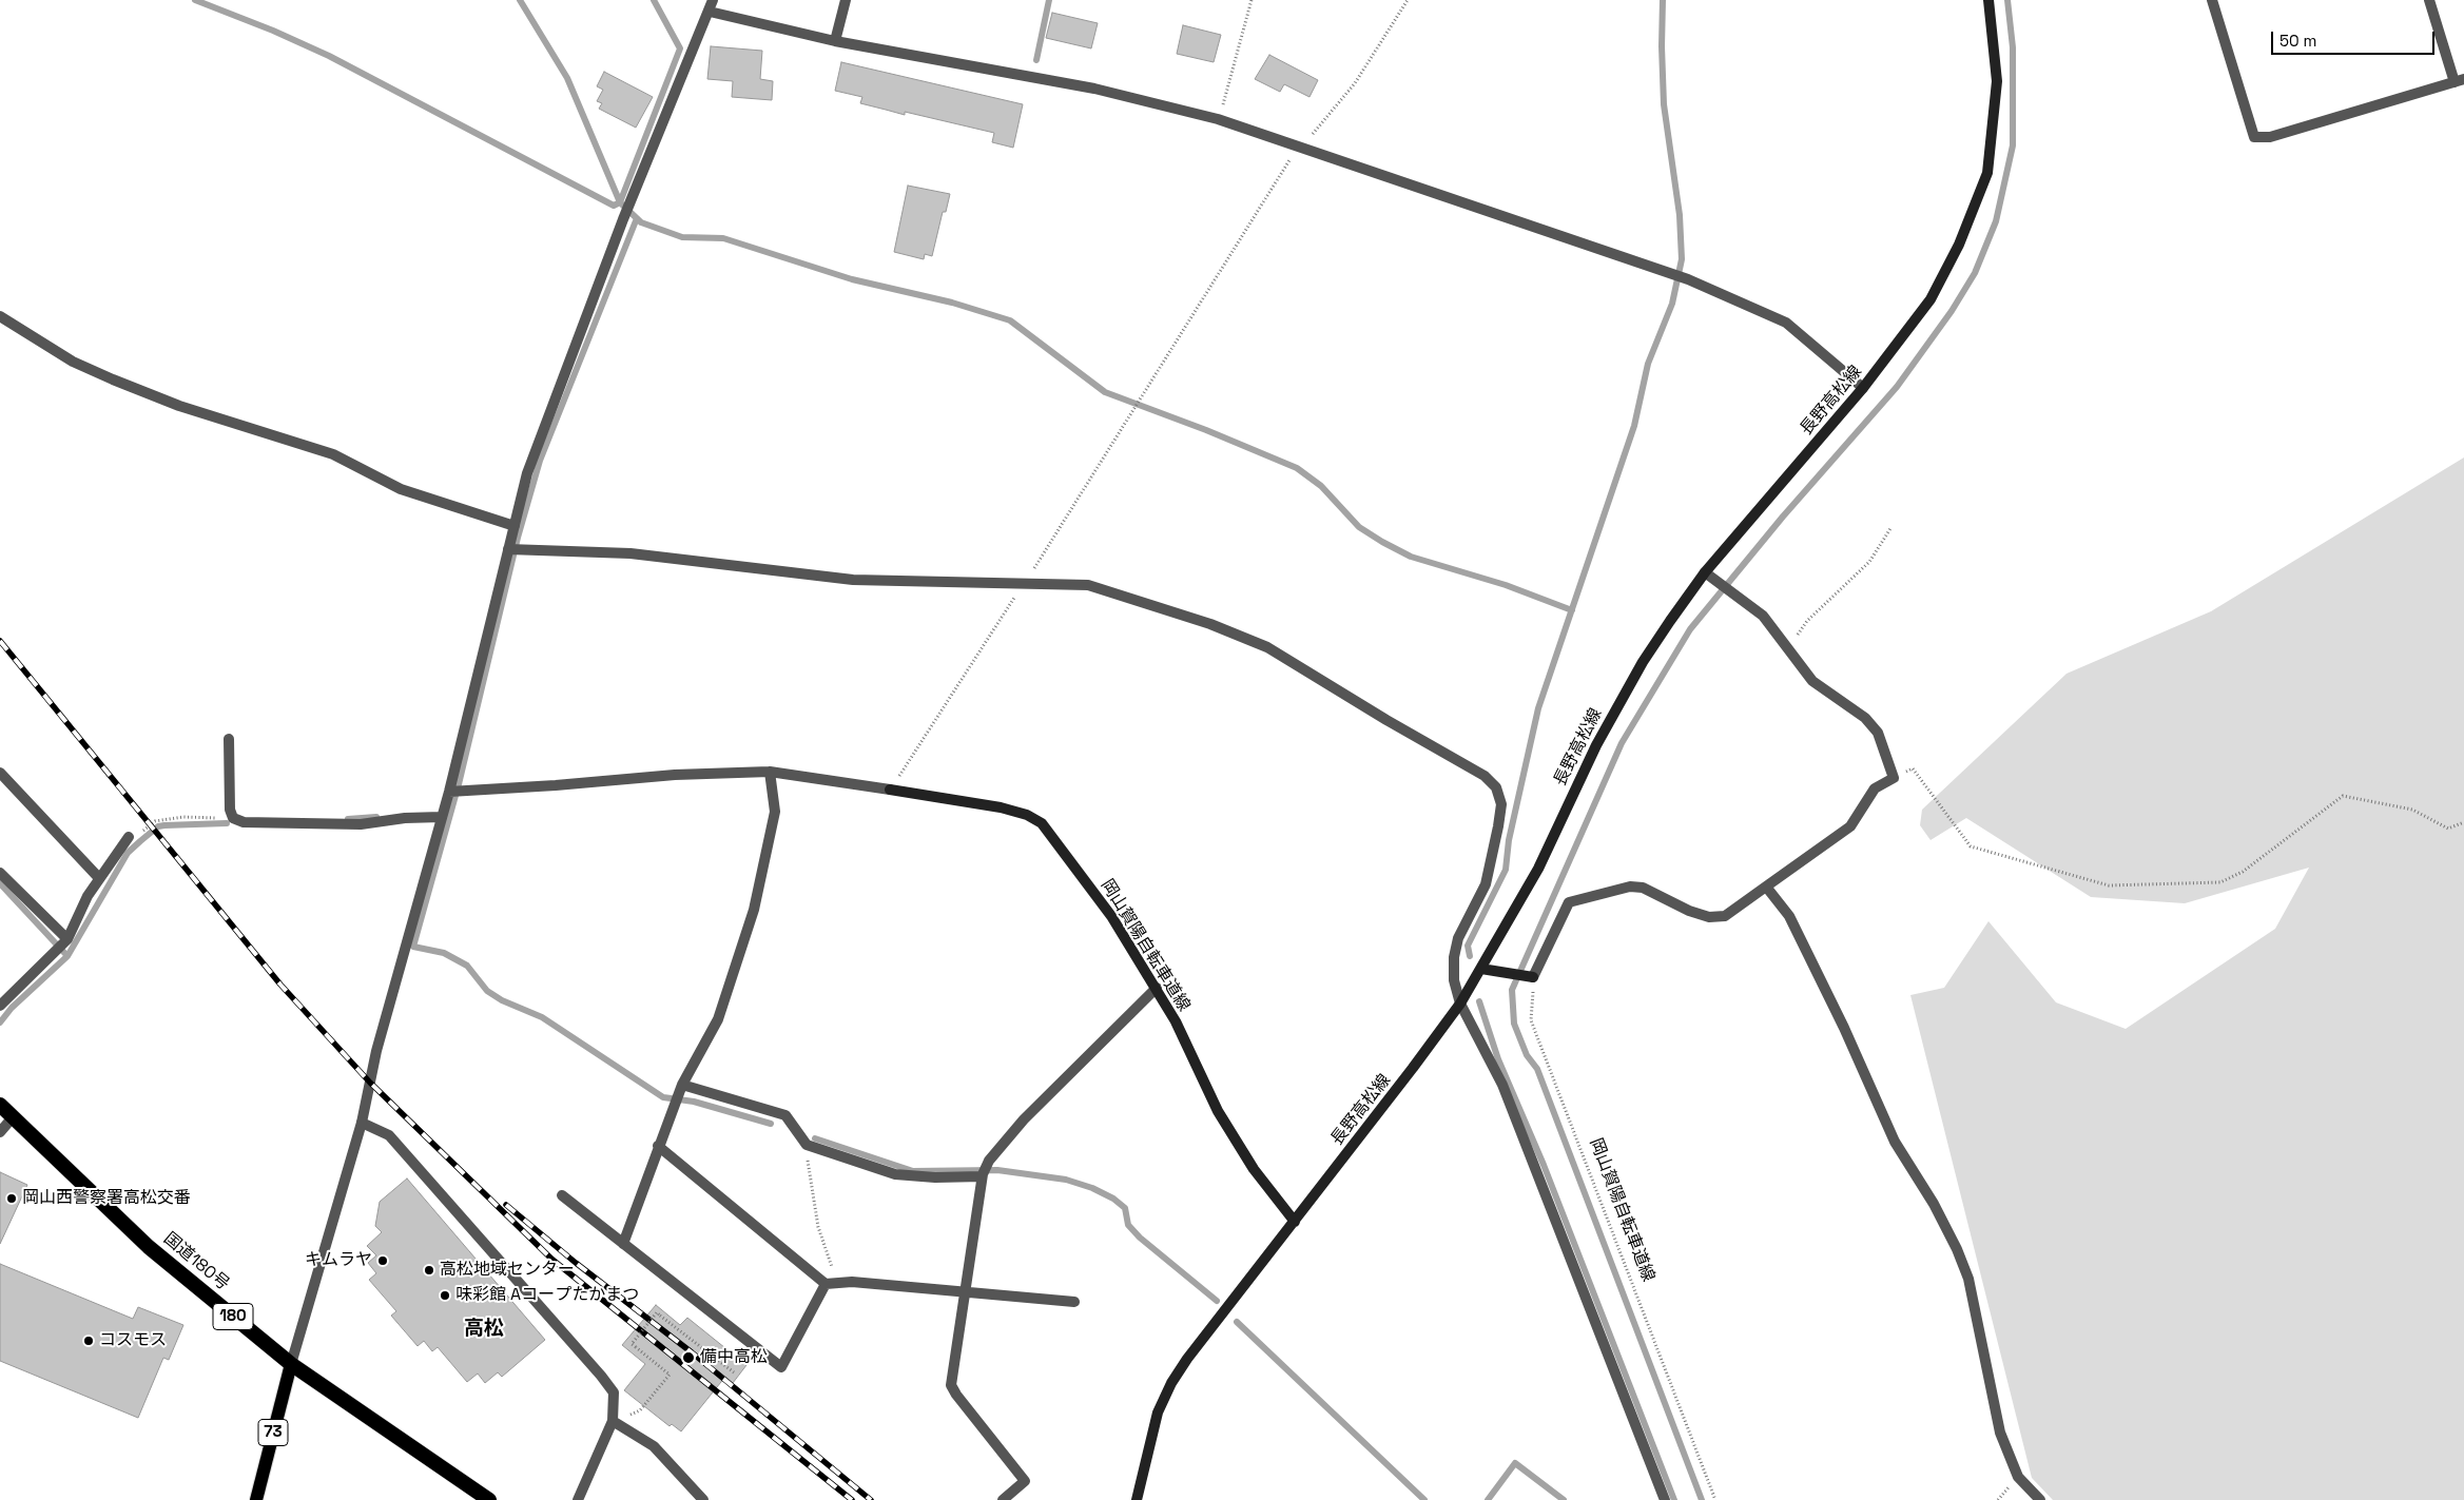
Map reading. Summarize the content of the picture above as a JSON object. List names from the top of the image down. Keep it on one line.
{"streets":{"highway":["国道180号","180"],"main road":["長野高松線","岡山賀陽自転車道線","73"]},"crossings":[["長野高松線","岡山賀陽自転車道線"],["国道180号","73"]],"districts":["高松"],"places":["岡山西警察署高松交番","キムラヤ","高松地域センター","味彩館 Aコープたかまつ","コスモス","備中高松"],"scale_bar":"50 m"}
